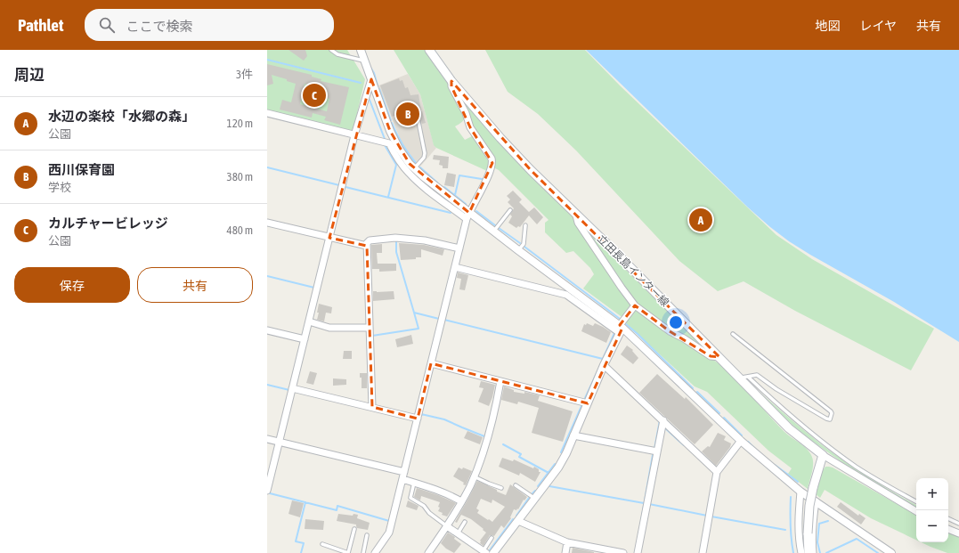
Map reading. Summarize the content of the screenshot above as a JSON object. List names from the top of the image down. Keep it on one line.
{"streets":{"main road":["立田長島インター線"]},"page":{"header":"Pathlet","search":"ここで検索","nav":["地図","レイヤ","共有"],"heading":["周辺","3件"],"pins":["C","B","A"],"list":[{"mark":"A","name":"水辺の楽校「水郷の森」","note":"公園","value":"120 m"},{"mark":"B","name":"西川保育園","note":"学校","value":"380 m"},{"mark":"C","name":"カルチャービレッジ","note":"公園","value":"480 m"}],"buttons":["保存","共有"],"map_buttons":["+","−"]}}
